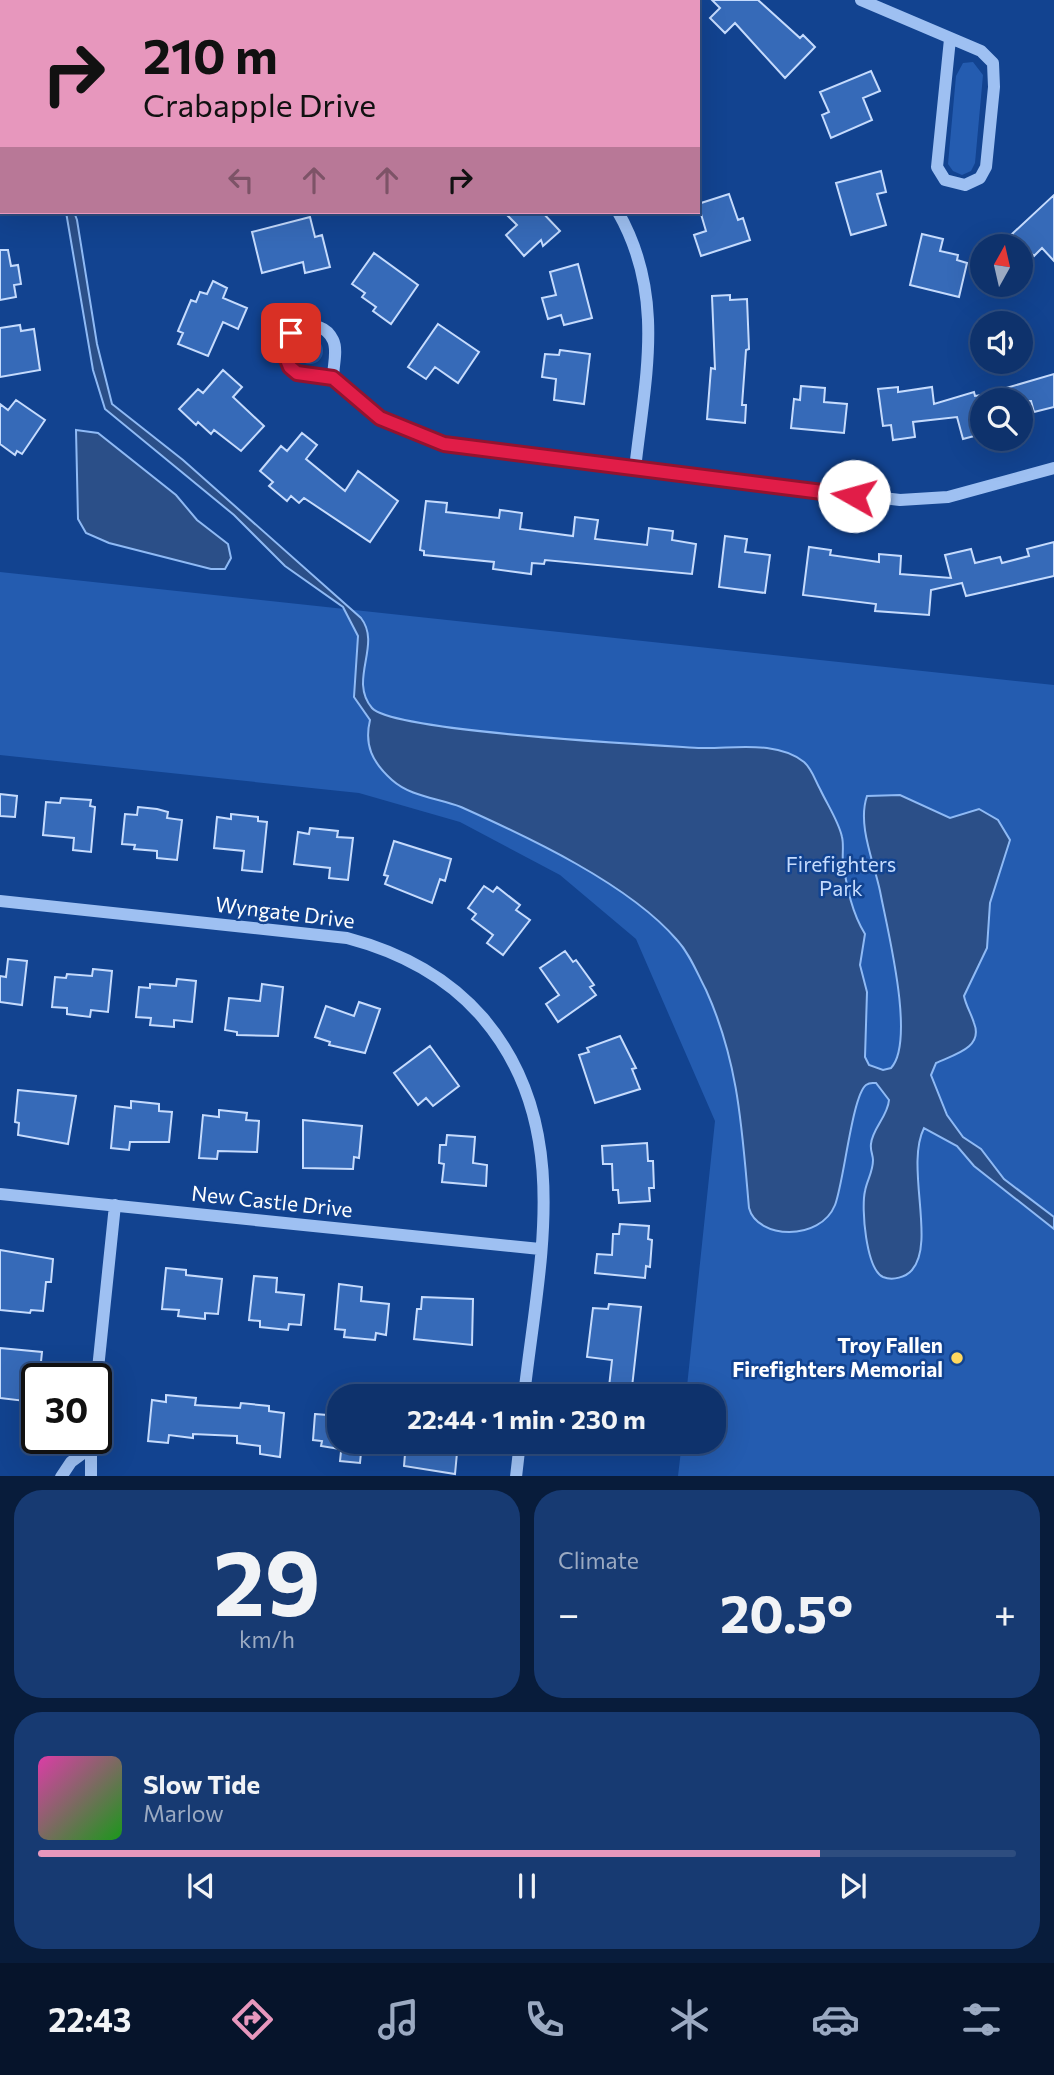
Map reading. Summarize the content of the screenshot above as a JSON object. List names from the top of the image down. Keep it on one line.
{"streets":{"street":["Wyngate Drive","New Castle Drive"]},"crossings":[["Wyngate Drive","New Castle Drive"]],"parks":["Firefighters Park"],"places":["Troy Fallen Firefighters Memorial"],"north":"top","page":{"turn":["210 m","Crabapple Drive"],"limit":"30","trip":"22:44 · 1 min · 230 m","tile":[["29","km/h"],"Climate"],"heat":["−","20.5°","+"],"song":["Slow Tide","Marlow"],"tabs":"22:43"}}
